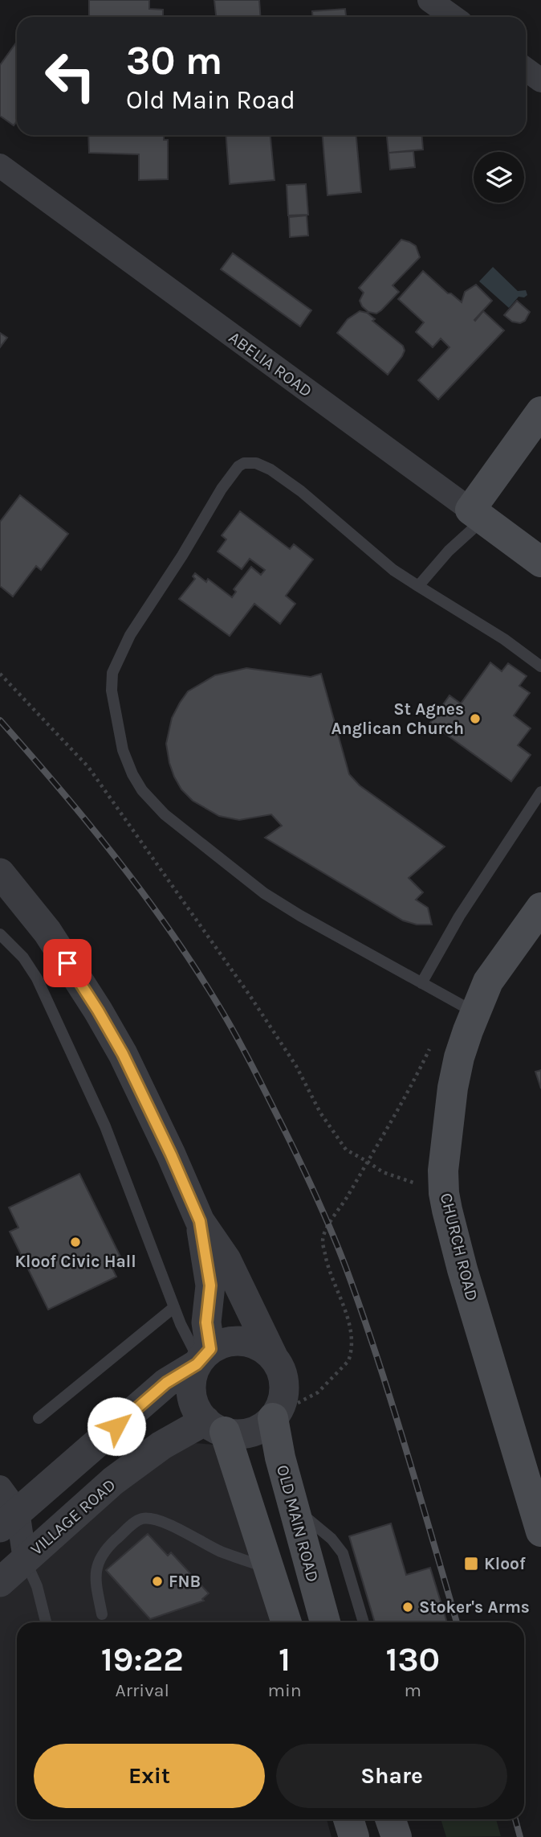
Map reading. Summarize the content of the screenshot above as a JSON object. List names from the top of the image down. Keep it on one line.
{"streets":{"main road":["ABELIA ROAD","CHURCH ROAD","OLD MAIN ROAD"],"street":["VILLAGE ROAD"]},"crossings":[["VILLAGE ROAD","OLD MAIN ROAD"]],"places":{"other":["St Agnes Anglican Church","Kloof Civic Hall","FNB","Stoker's Arms"],"transit":["Kloof"]},"page":{"turn":["30 m","Old Main Road"],"eta":["19:22","Arrival","1","min","130","m"],"buttons":["Exit","Share"]}}
